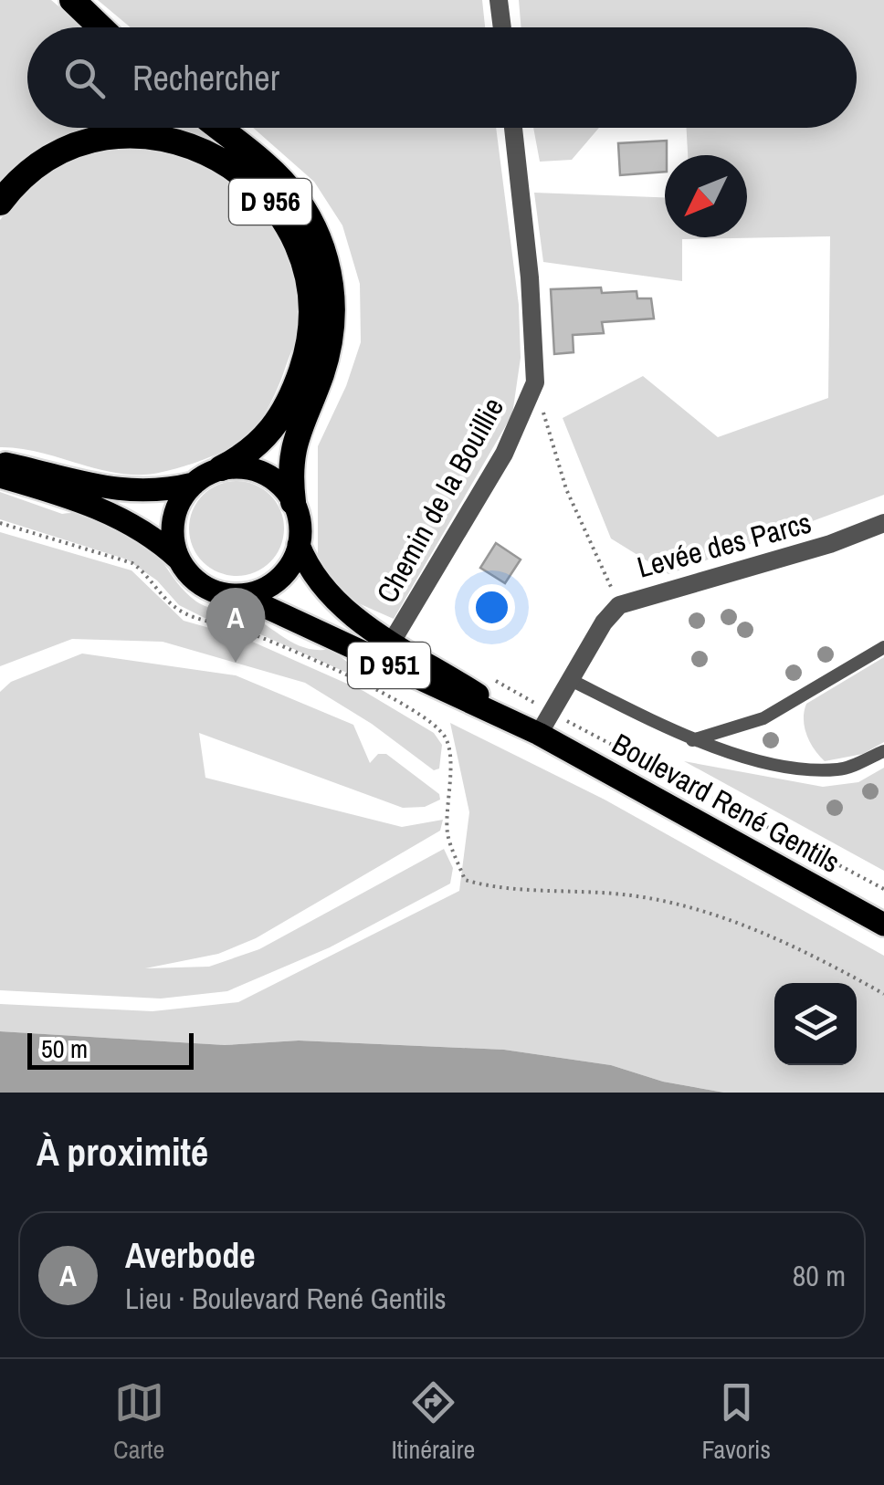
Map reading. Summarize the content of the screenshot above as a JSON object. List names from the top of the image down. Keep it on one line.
{"streets":{"highway":["D 956"],"main road":["D 951","Boulevard René Gentils"],"street":["Chemin de la Bouillie","Levée des Parcs"]},"crossings":[["D 956","D 951"],["D 956","Boulevard René Gentils"],["Chemin de la Bouillie","Boulevard René Gentils"],["Levée des Parcs","Boulevard René Gentils"],["D 951","Boulevard René Gentils"]],"scale_bar":"50 m","north":"bottom left","page":{"search":"Rechercher","pins":"A","scale":"50 m","heading":"À proximité","list":[{"mark":"A","name":"Averbode","note":"Lieu · Boulevard René Gentils","value":"80 m"}],"nav":["Carte","Itinéraire","Favoris"]}}
